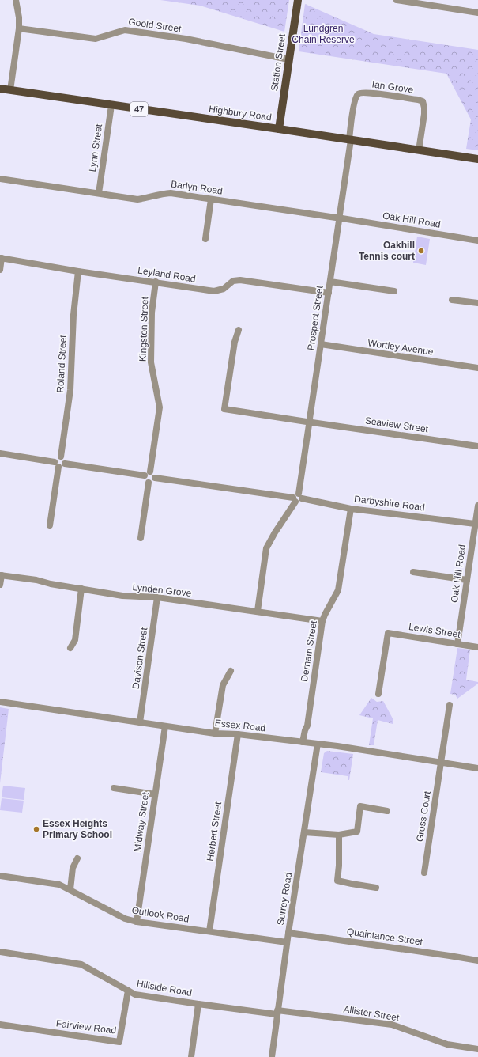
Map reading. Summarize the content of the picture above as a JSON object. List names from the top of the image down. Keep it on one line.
{"streets":{"main road":["Station Street","47","Highbury Road"],"street":["Goold Street","Ian Grove","Lynn Street","Barlyn Road","Oak Hill Road","Leyland Road","Prospect Street","Kingston Street","Wortley Avenue","Roland Street","Seaview Street","Darbyshire Road","Lynden Grove","Lewis Street","Derham Street","Davison Street","Essex Road","Gross Court","Midway Street","Herbert Street","Surrey Road","Outlook Road","Quaintance Street","Hillside Road","Allister Street","Fairview Road"]},"crossings":[["Goold Street","Station Street"],["Station Street","Highbury Road"],["Ian Grove","Highbury Road"],["Ian Grove","Prospect Street"],["Highbury Road","Lynn Street"],["Highbury Road","Prospect Street"],["Lynn Street","Barlyn Road"],["Barlyn Road","Oak Hill Road"],["Barlyn Road","Prospect Street"],["Oak Hill Road","Prospect Street"],["Oak Hill Road","Darbyshire Road"],["Oak Hill Road","Lewis Street"],["Leyland Road","Prospect Street"],["Leyland Road","Kingston Street"],["Leyland Road","Roland Street"],["Prospect Street","Wortley Avenue"],["Prospect Street","Seaview Street"],["Prospect Street","Darbyshire Road"],["Prospect Street","Lynden Grove"],["Kingston Street","Darbyshire Road"],["Darbyshire Road","Derham Street"],["Lynden Grove","Derham Street"],["Lynden Grove","Davison Street"],["Derham Street","Essex Road"],["Davison Street","Essex Road"],["Essex Road","Gross Court"],["Essex Road","Midway Street"],["Essex Road","Herbert Street"],["Essex Road","Surrey Road"],["Midway Street","Outlook Road"],["Herbert Street","Outlook Road"],["Surrey Road","Outlook Road"],["Surrey Road","Quaintance Street"],["Surrey Road","Hillside Road"],["Surrey Road","Allister Street"],["Hillside Road","Allister Street"],["Hillside Road","Fairview Road"]],"parks":["Lundgren Chain Reserve"],"places":["Oakhill Tennis court","Essex Heights Primary School"]}
